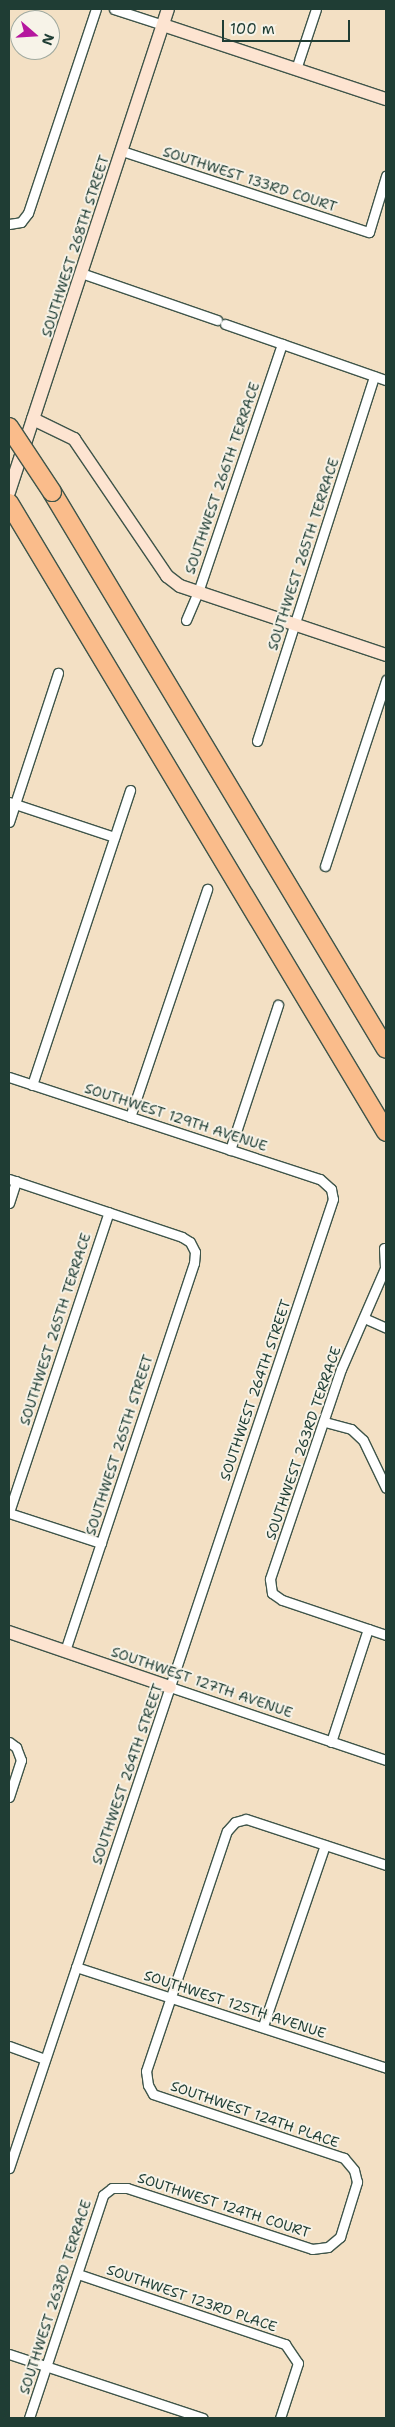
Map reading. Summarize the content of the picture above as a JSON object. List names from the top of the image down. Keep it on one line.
{"streets":{"street":["SOUTHWEST 133RD COURT","SOUTHWEST 268TH STREET","SOUTHWEST 266TH TERRACE","SOUTHWEST 265TH TERRACE","SOUTHWEST 129TH AVENUE","SOUTHWEST 264TH STREET","SOUTHWEST 263RD TERRACE","SOUTHWEST 265TH STREET","SOUTHWEST 127TH AVENUE","SOUTHWEST 125TH AVENUE","SOUTHWEST 124TH PLACE","SOUTHWEST 124TH COURT","SOUTHWEST 123RD PLACE"]},"crossings":[["SOUTHWEST 133RD COURT","SOUTHWEST 268TH STREET"],["SOUTHWEST 265TH TERRACE","SOUTHWEST 265TH STREET"],["SOUTHWEST 129TH AVENUE","SOUTHWEST 264TH STREET"],["SOUTHWEST 264TH STREET","SOUTHWEST 127TH AVENUE"],["SOUTHWEST 264TH STREET","SOUTHWEST 125TH AVENUE"],["SOUTHWEST 263RD TERRACE","SOUTHWEST 124TH COURT"],["SOUTHWEST 263RD TERRACE","SOUTHWEST 123RD PLACE"],["SOUTHWEST 265TH STREET","SOUTHWEST 127TH AVENUE"],["SOUTHWEST 125TH AVENUE","SOUTHWEST 124TH PLACE"],["SOUTHWEST 124TH PLACE","SOUTHWEST 124TH COURT"]],"scale_bar":"100 m","north":"right"}
